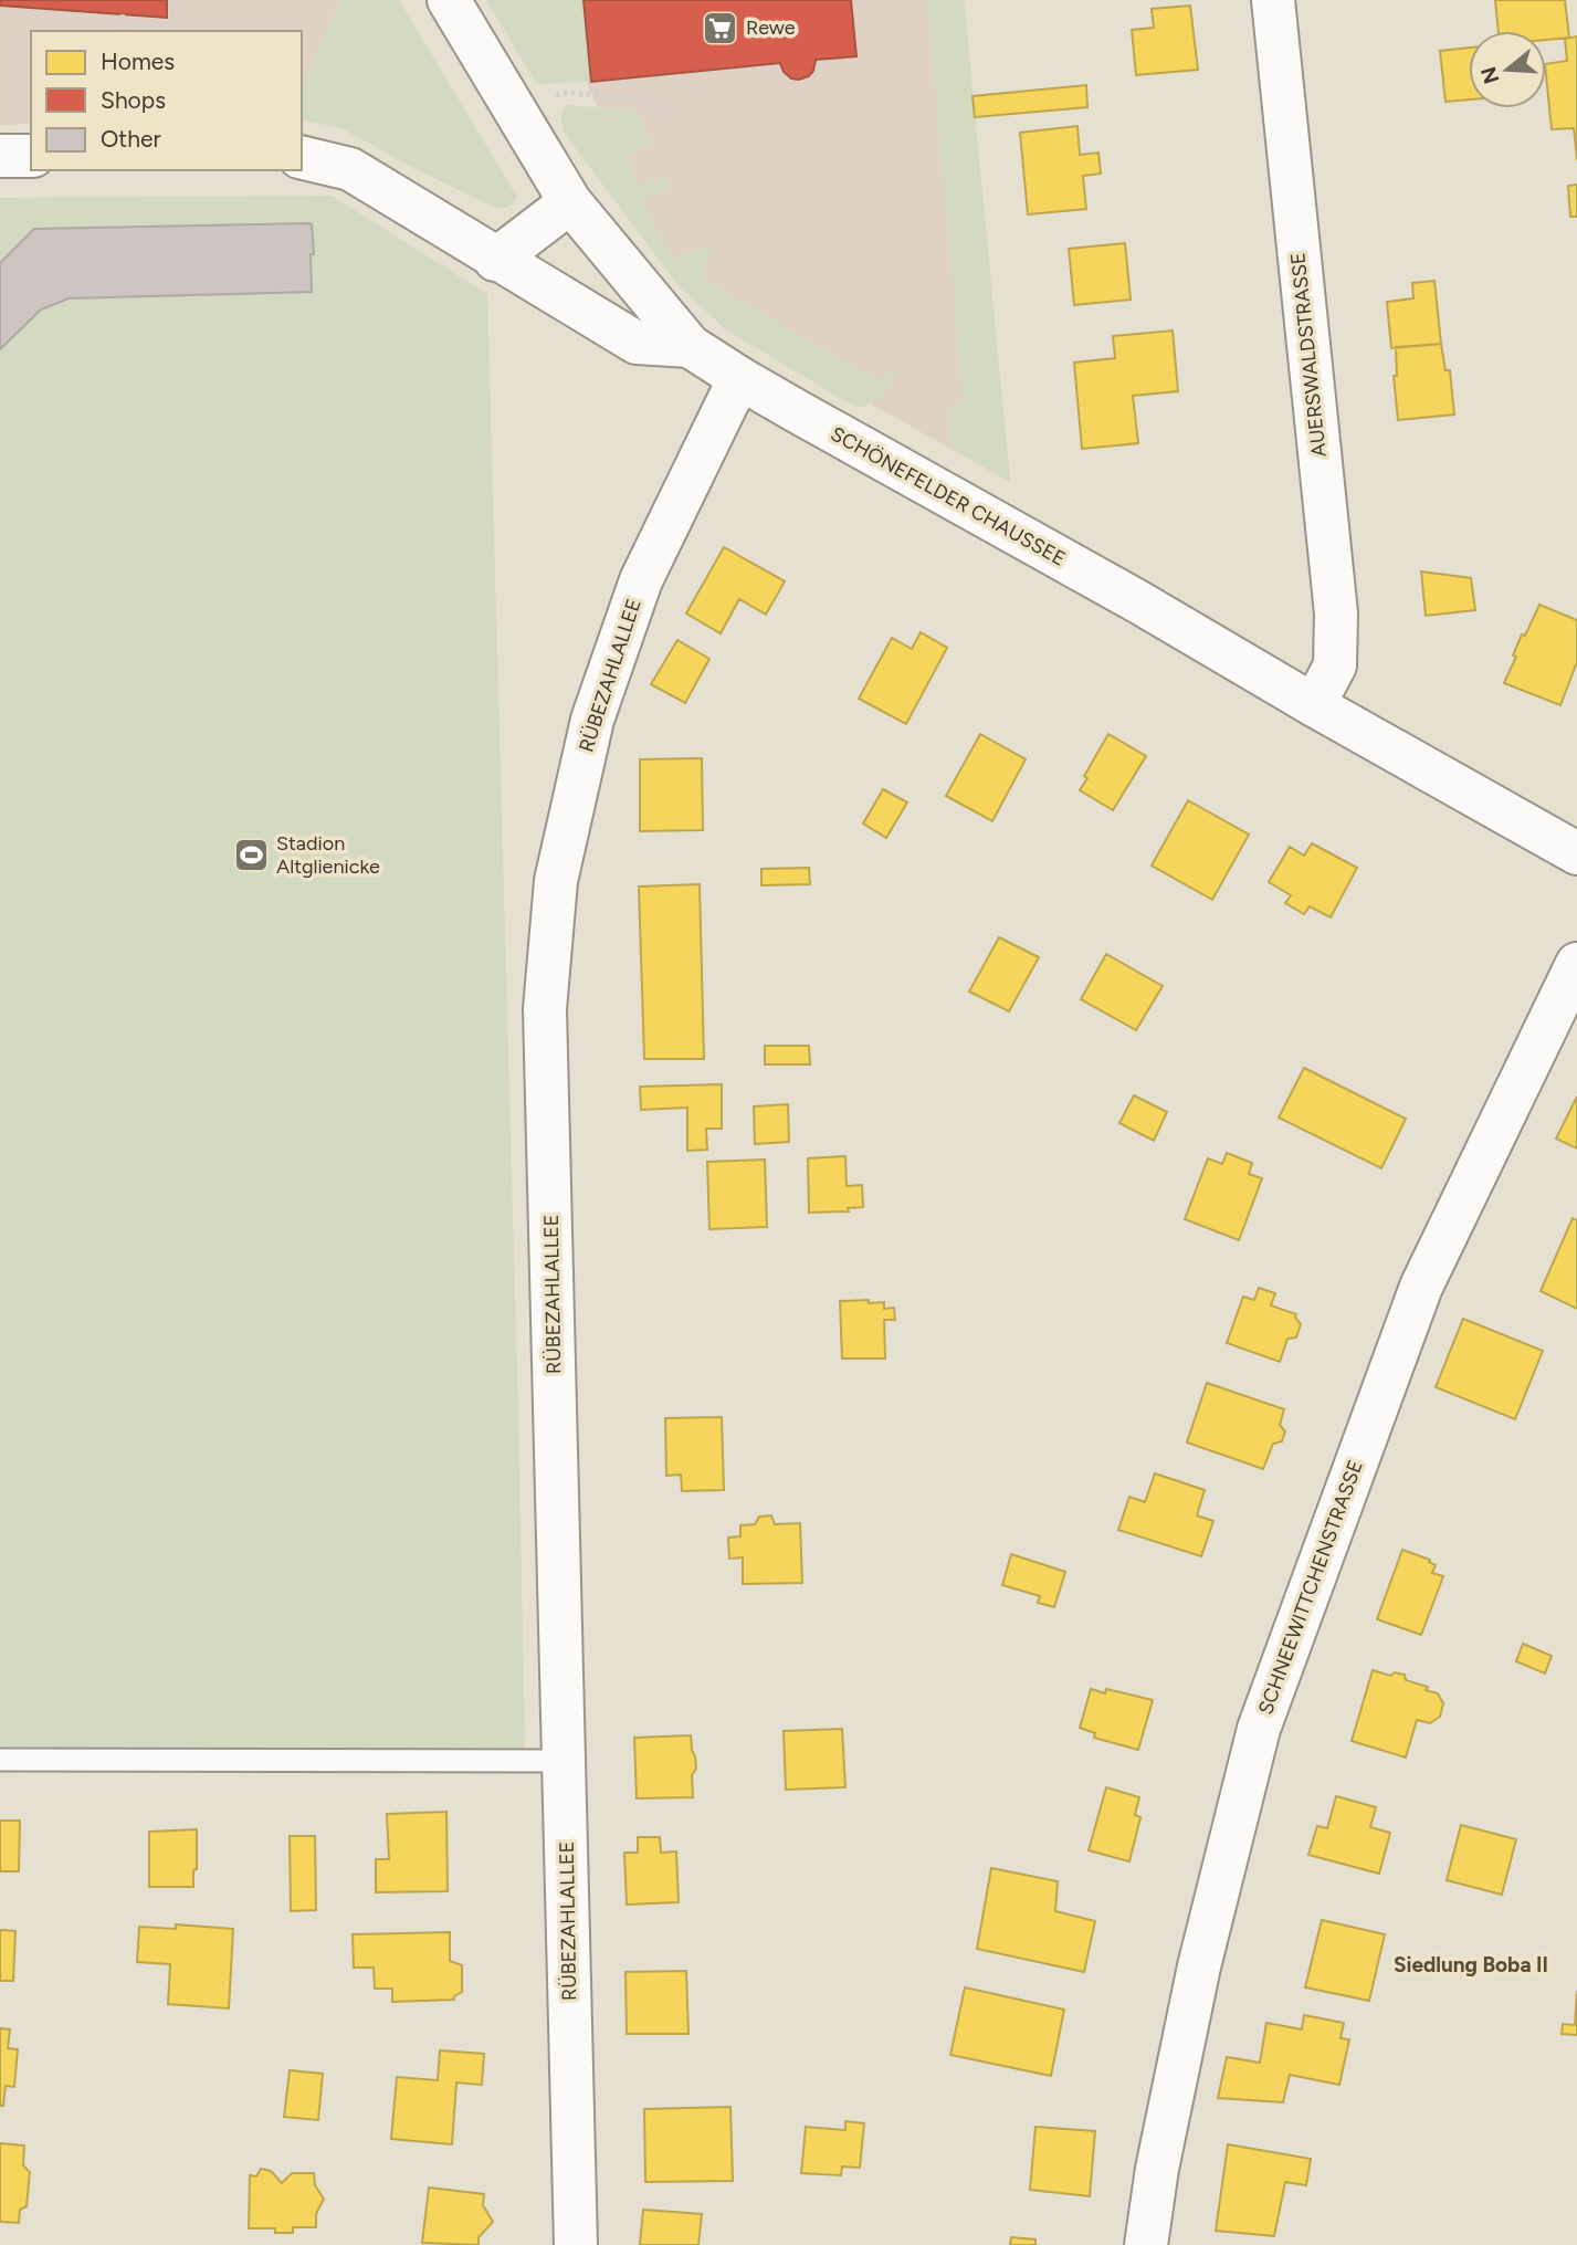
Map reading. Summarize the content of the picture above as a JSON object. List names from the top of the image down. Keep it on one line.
{"streets":{"street":["AUERSWALDSTRASSE","SCHÖNEFELDER CHAUSSEE","RÜBEZAHLALLEE","SCHNEEWITTCHENSTRASSE"]},"crossings":[["AUERSWALDSTRASSE","SCHÖNEFELDER CHAUSSEE"],["SCHÖNEFELDER CHAUSSEE","RÜBEZAHLALLEE"]],"districts":["Siedlung Boba II"],"places":{"supermarket":["Rewe"],"sports":["Stadion Altglienicke"]},"legend":["Homes","Shops","Other"],"north":"left"}
